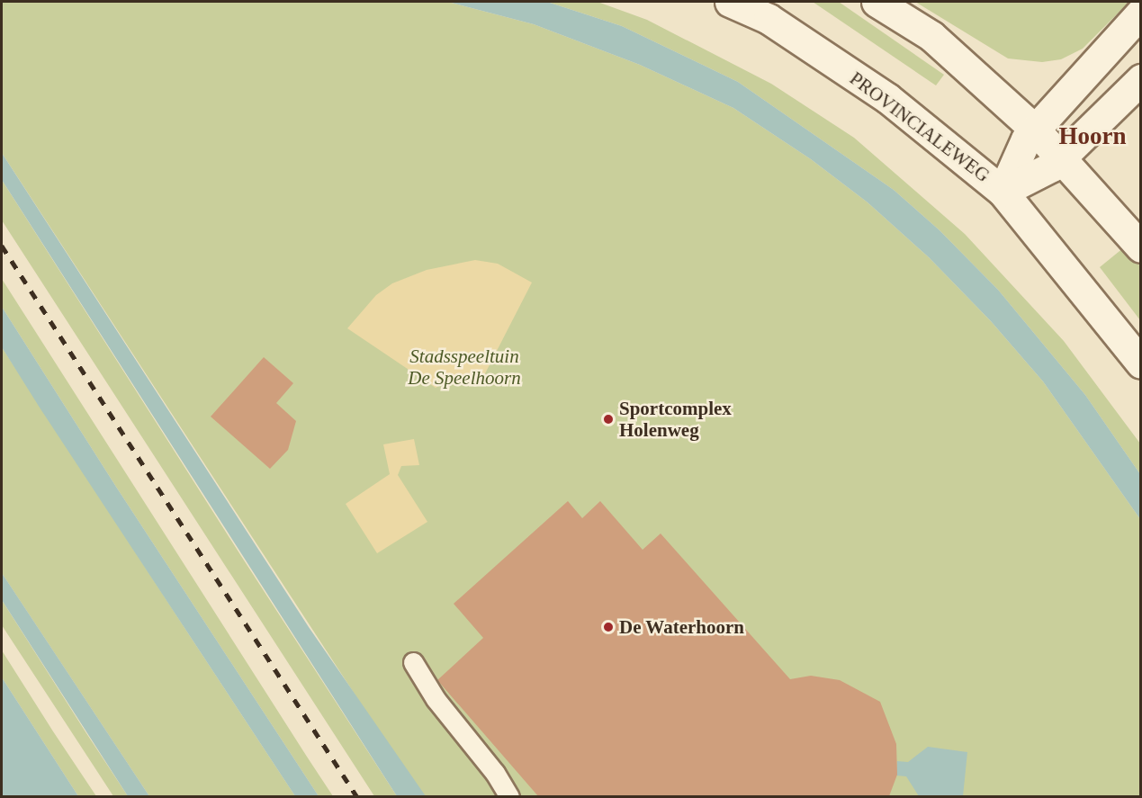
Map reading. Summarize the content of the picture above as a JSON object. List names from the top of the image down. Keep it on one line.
{"streets":{"main road":["PROVINCIALEWEG"]},"districts":["Hoorn"],"parks":["Stadsspeeltuin De Speelhoorn"],"places":["Sportcomplex Holenweg","De Waterhoorn"]}
